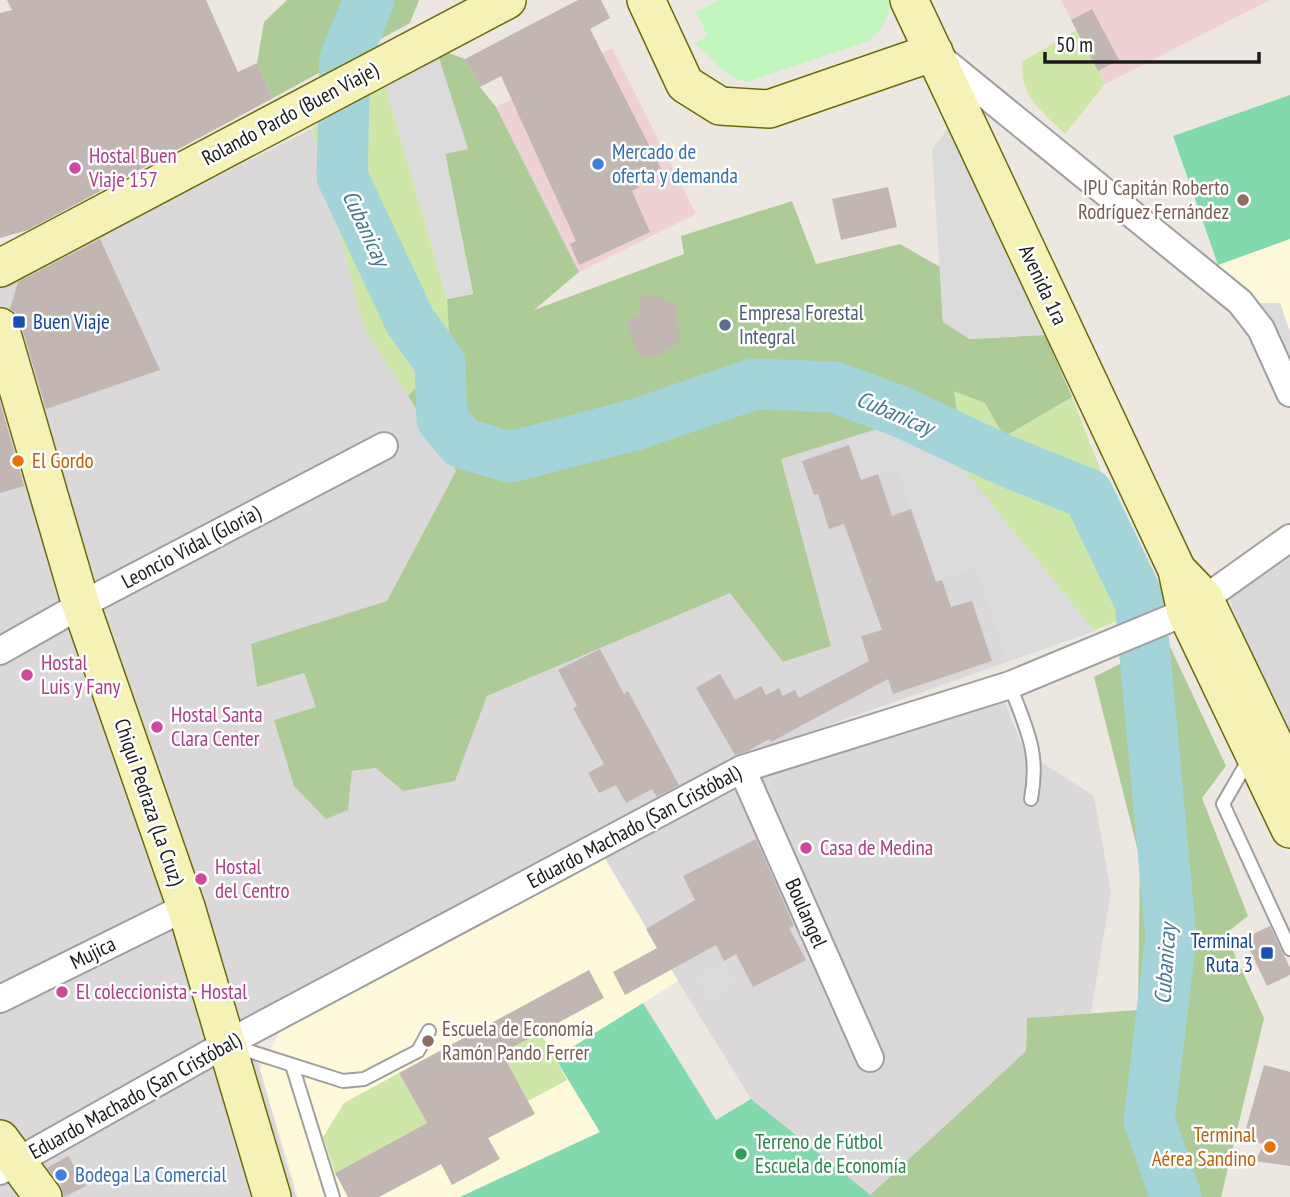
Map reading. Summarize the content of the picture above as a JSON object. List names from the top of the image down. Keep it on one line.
{"streets":{"main road":["Rolando Pardo (Buen Viaje)","Avenida 1ra","Chiqui Pedraza (La Cruz)"],"street":["Leoncio Vidal (Gloria)","Eduardo Machado (San Cristóbal)","Boulangel","Mujica"]},"crossings":[["Avenida 1ra","Eduardo Machado (San Cristóbal)"],["Leoncio Vidal (Gloria)","Chiqui Pedraza (La Cruz)"],["Chiqui Pedraza (La Cruz)","Eduardo Machado (San Cristóbal)"],["Chiqui Pedraza (La Cruz)","Mujica"],["Eduardo Machado (San Cristóbal)","Boulangel"]],"water":["Cubanicay"],"places":{"other":["Mercado de oferta y demanda","Hostal Buen Viaje 157","IPU Capitán Roberto Rodríguez Fernández","Empresa Forestal Integral","El Gordo","Hostal Luis y Fany","Hostal Santa Clara Center","Casa de Medina","Hostal del Centro","El coleccionista - Hostal","Escuela de Economía Ramón Pando Ferrer","Terminal Aérea Sandino","Terreno de Fútbol Escuela de Economía","Bodega La Comercial"],"transit":["Buen Viaje","Terminal Ruta 3"]},"scale_bar":"50 m"}
